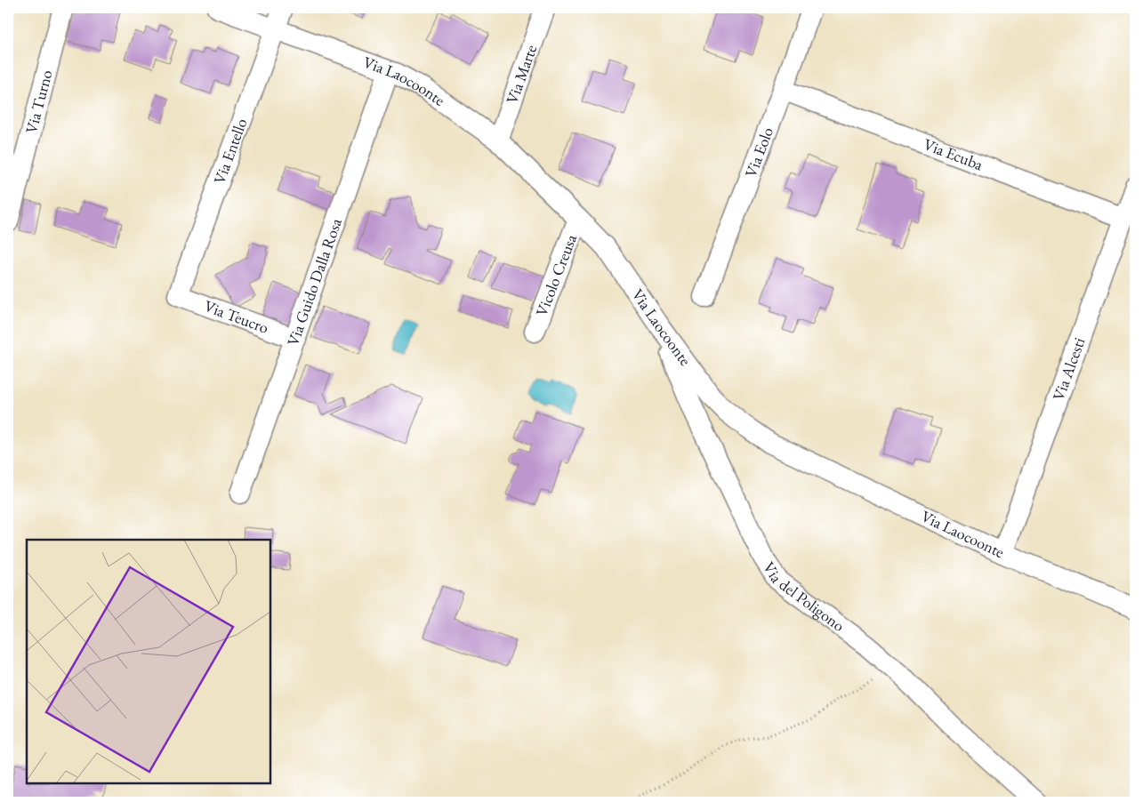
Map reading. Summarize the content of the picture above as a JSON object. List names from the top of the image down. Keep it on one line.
{"streets":{"street":["Via Marte","Via Laocoonte","Via Turno","Via Entello","Via Eolo","Via Ecuba","Vicolo Creusa","Via Guido Dalla Rosa","Via Teucro","Via Alcesti","Via del Poligono"]},"crossings":[["Via Marte","Via Laocoonte"],["Via Laocoonte","Via Entello"],["Via Laocoonte","Vicolo Creusa"],["Via Laocoonte","Via Guido Dalla Rosa"],["Via Laocoonte","Via Alcesti"],["Via Laocoonte","Via del Poligono"],["Via Entello","Via Teucro"],["Via Eolo","Via Ecuba"],["Via Ecuba","Via Alcesti"],["Via Guido Dalla Rosa","Via Teucro"]]}
